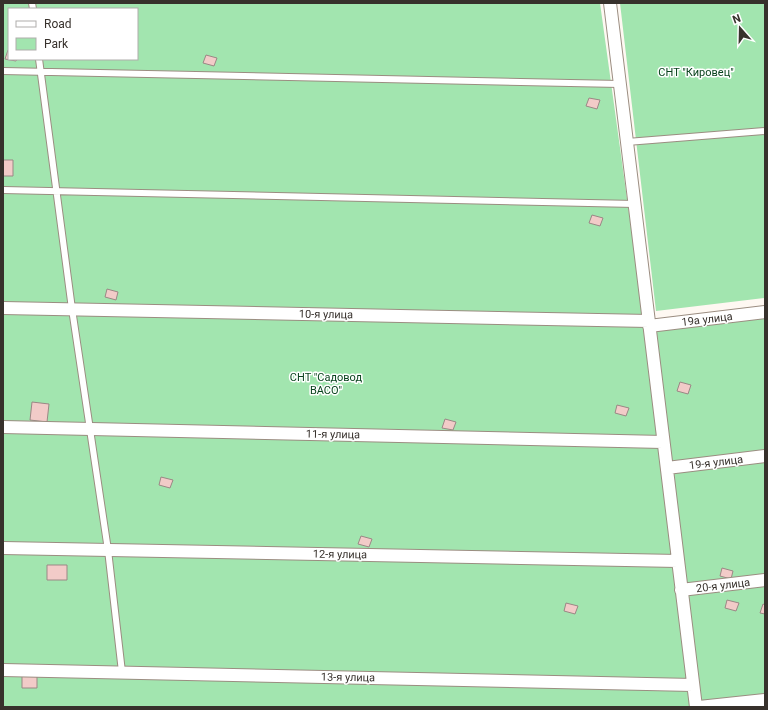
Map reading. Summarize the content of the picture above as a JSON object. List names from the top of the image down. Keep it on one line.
{"streets":{"street":["10-я улица","19а улица","11-я улица","19-я улица","12-я улица","20-я улица","13-я улица"]},"crossings":[["10-я улица","19а улица"]],"parks":["СНТ \"Кировец\"","СНТ \"Садовод ВАСО\""],"legend":["Road","Park"],"north":"top"}
